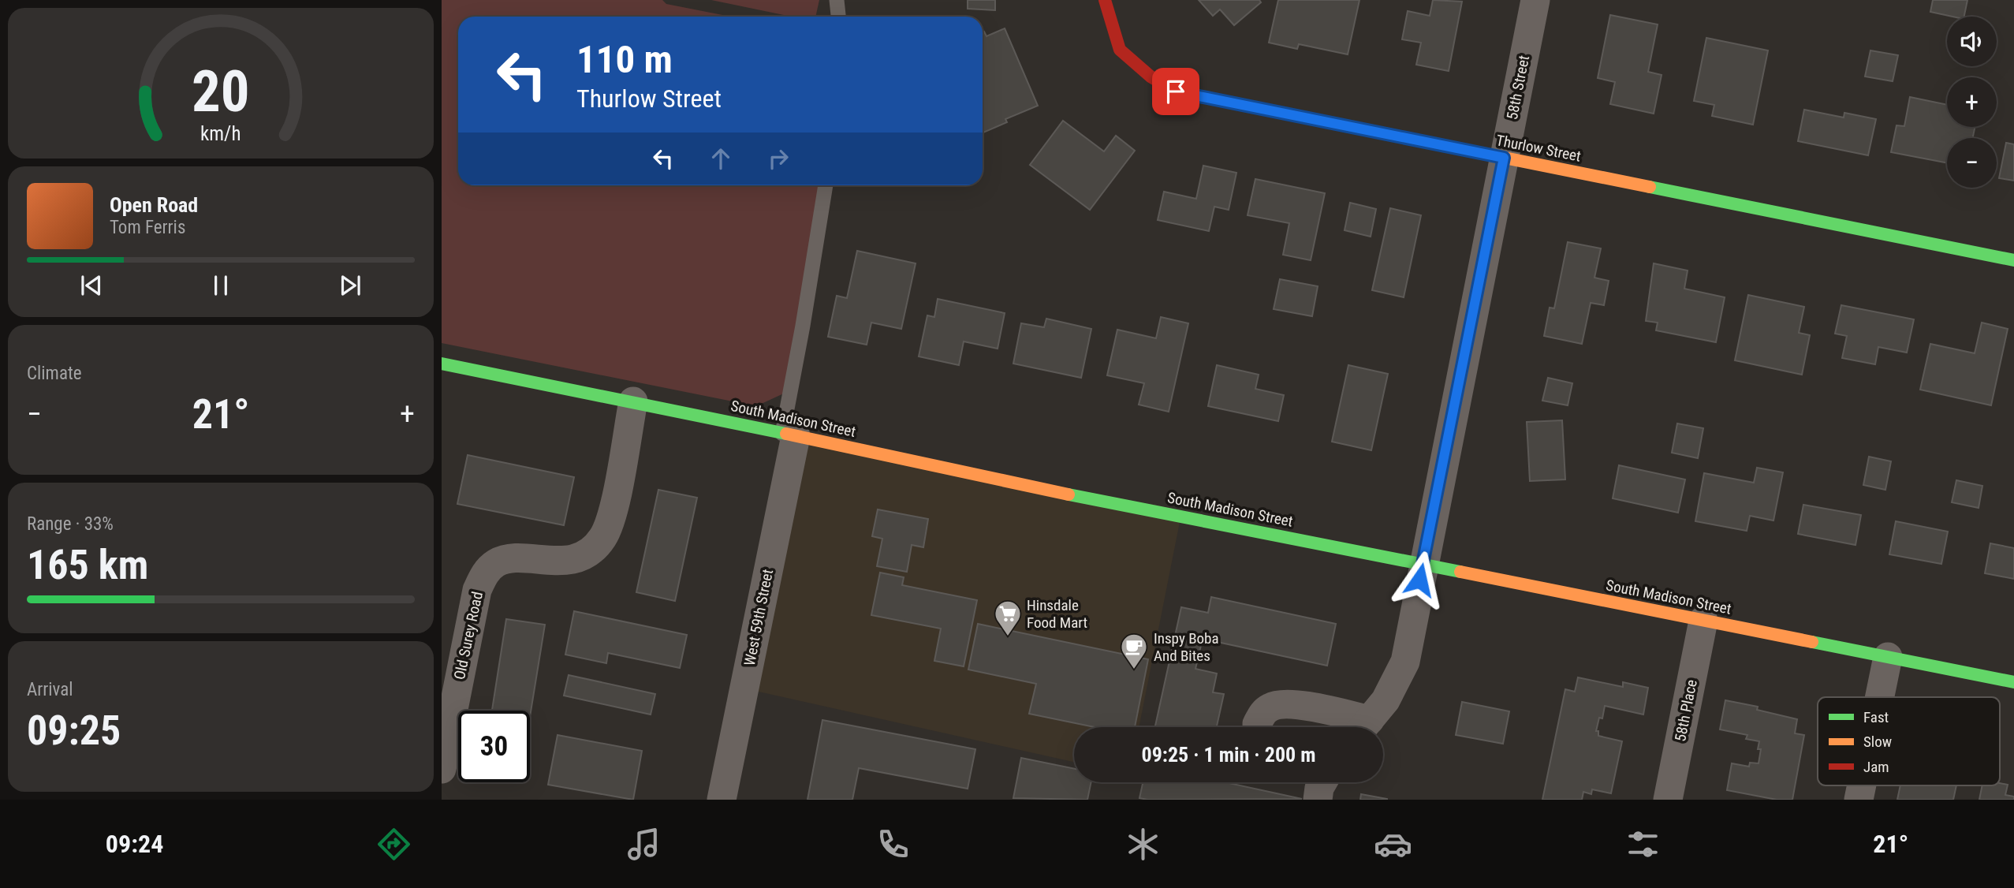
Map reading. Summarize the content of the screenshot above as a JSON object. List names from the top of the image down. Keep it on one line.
{"streets":{"street":["58th Street","Thurlow Street","South Madison Street","West 59th Street","Old Surey Road","58th Place"]},"crossings":[["58th Street","Thurlow Street"],["58th Street","South Madison Street"],["South Madison Street","West 59th Street"],["South Madison Street","Old Surey Road"],["South Madison Street","58th Place"]],"places":{"supermarket":["Hinsdale Food Mart"],"cafe":["Inspy Boba And Bites"]},"legend":["Fast","Slow","Jam"],"page":{"map_buttons":["+","−"],"turn":["110 m","Thurlow Street"],"song":["Open Road","Tom Ferris"],"tile":["Climate",["Range · 33%","165 km"],["Arrival","09:25"]],"heat":["−","21°","+"],"limit":"30","trip":"09:25 · 1 min · 200 m","tabs":["09:24","21°"],"gauge":["20","km/h"]}}
